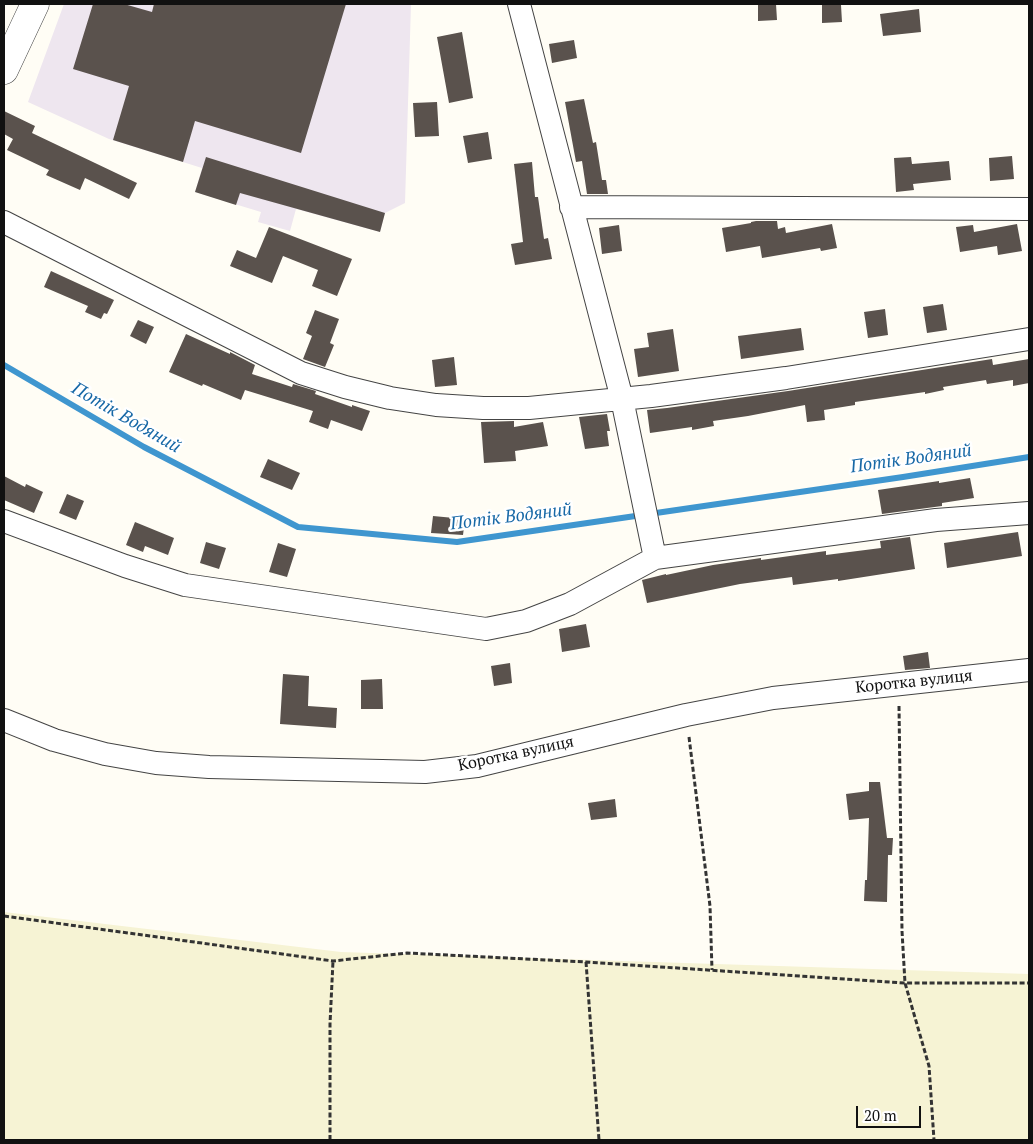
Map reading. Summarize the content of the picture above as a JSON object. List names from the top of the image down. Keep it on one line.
{"streets":{"street":["Коротка вулиця"]},"water":["Потік Водяний"],"scale_bar":"20 m"}
